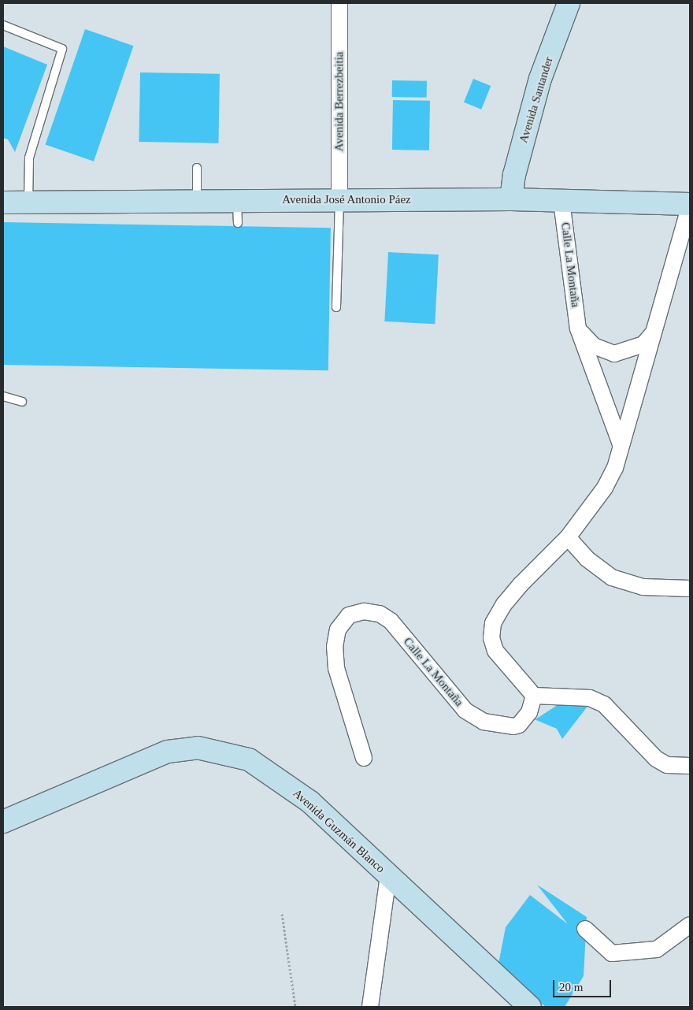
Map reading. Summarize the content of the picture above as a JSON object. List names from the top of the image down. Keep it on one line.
{"streets":{"street":["Avenida Santander","Avenida Berrezbeitia","Avenida José Antonio Páez","Calle La Montaña","Avenida Guzmán Blanco"]},"crossings":[["Avenida Santander","Avenida José Antonio Páez"],["Avenida Berrezbeitia","Avenida José Antonio Páez"],["Avenida José Antonio Páez","Calle La Montaña"]],"scale_bar":"20 m"}
